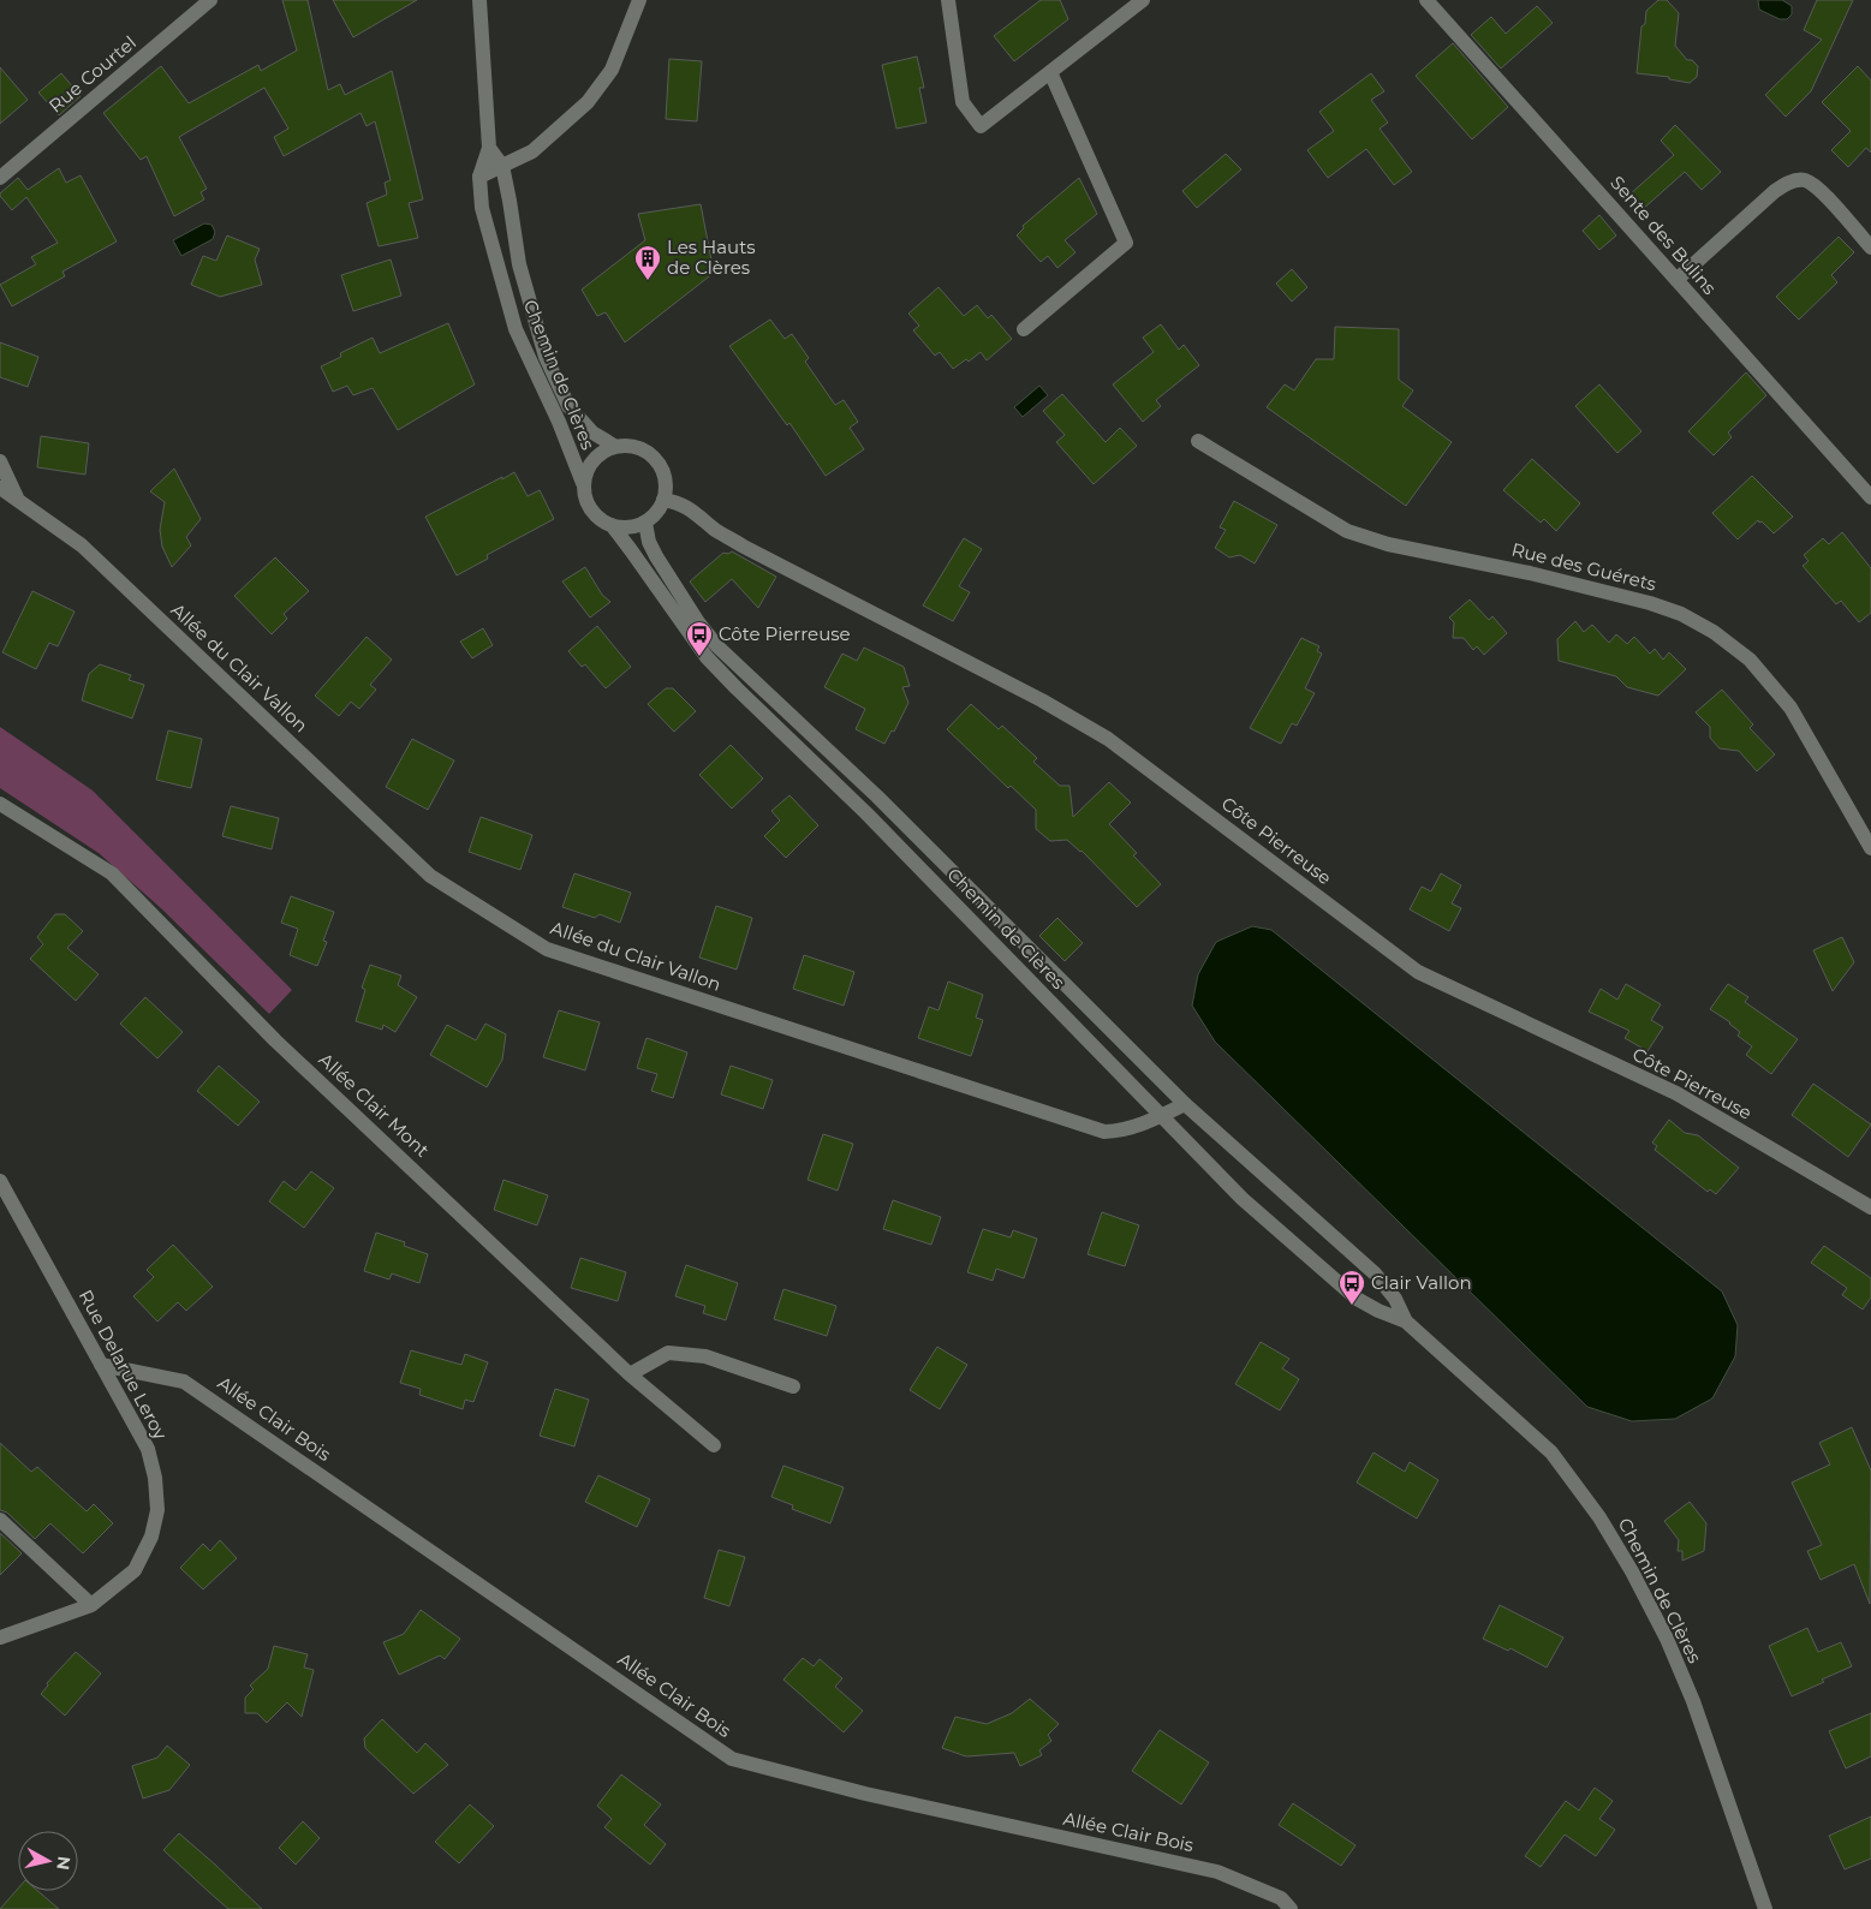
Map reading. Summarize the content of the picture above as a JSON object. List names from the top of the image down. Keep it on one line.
{"streets":{"street":["Rue Courtel","Sente des Bulins","Chemin de Clères","Rue des Guérets","Allée du Clair Vallon","Côte Pierreuse","Allée Clair Mont","Rue Delarue Leroy","Allée Clair Bois"]},"crossings":[["Chemin de Clères","Allée du Clair Vallon"],["Chemin de Clères","Côte Pierreuse"],["Rue Delarue Leroy","Allée Clair Bois"]],"places":{"building":["Les Hauts de Clères"],"bus stop":["Côte Pierreuse","Clair Vallon"]},"north":"right"}
